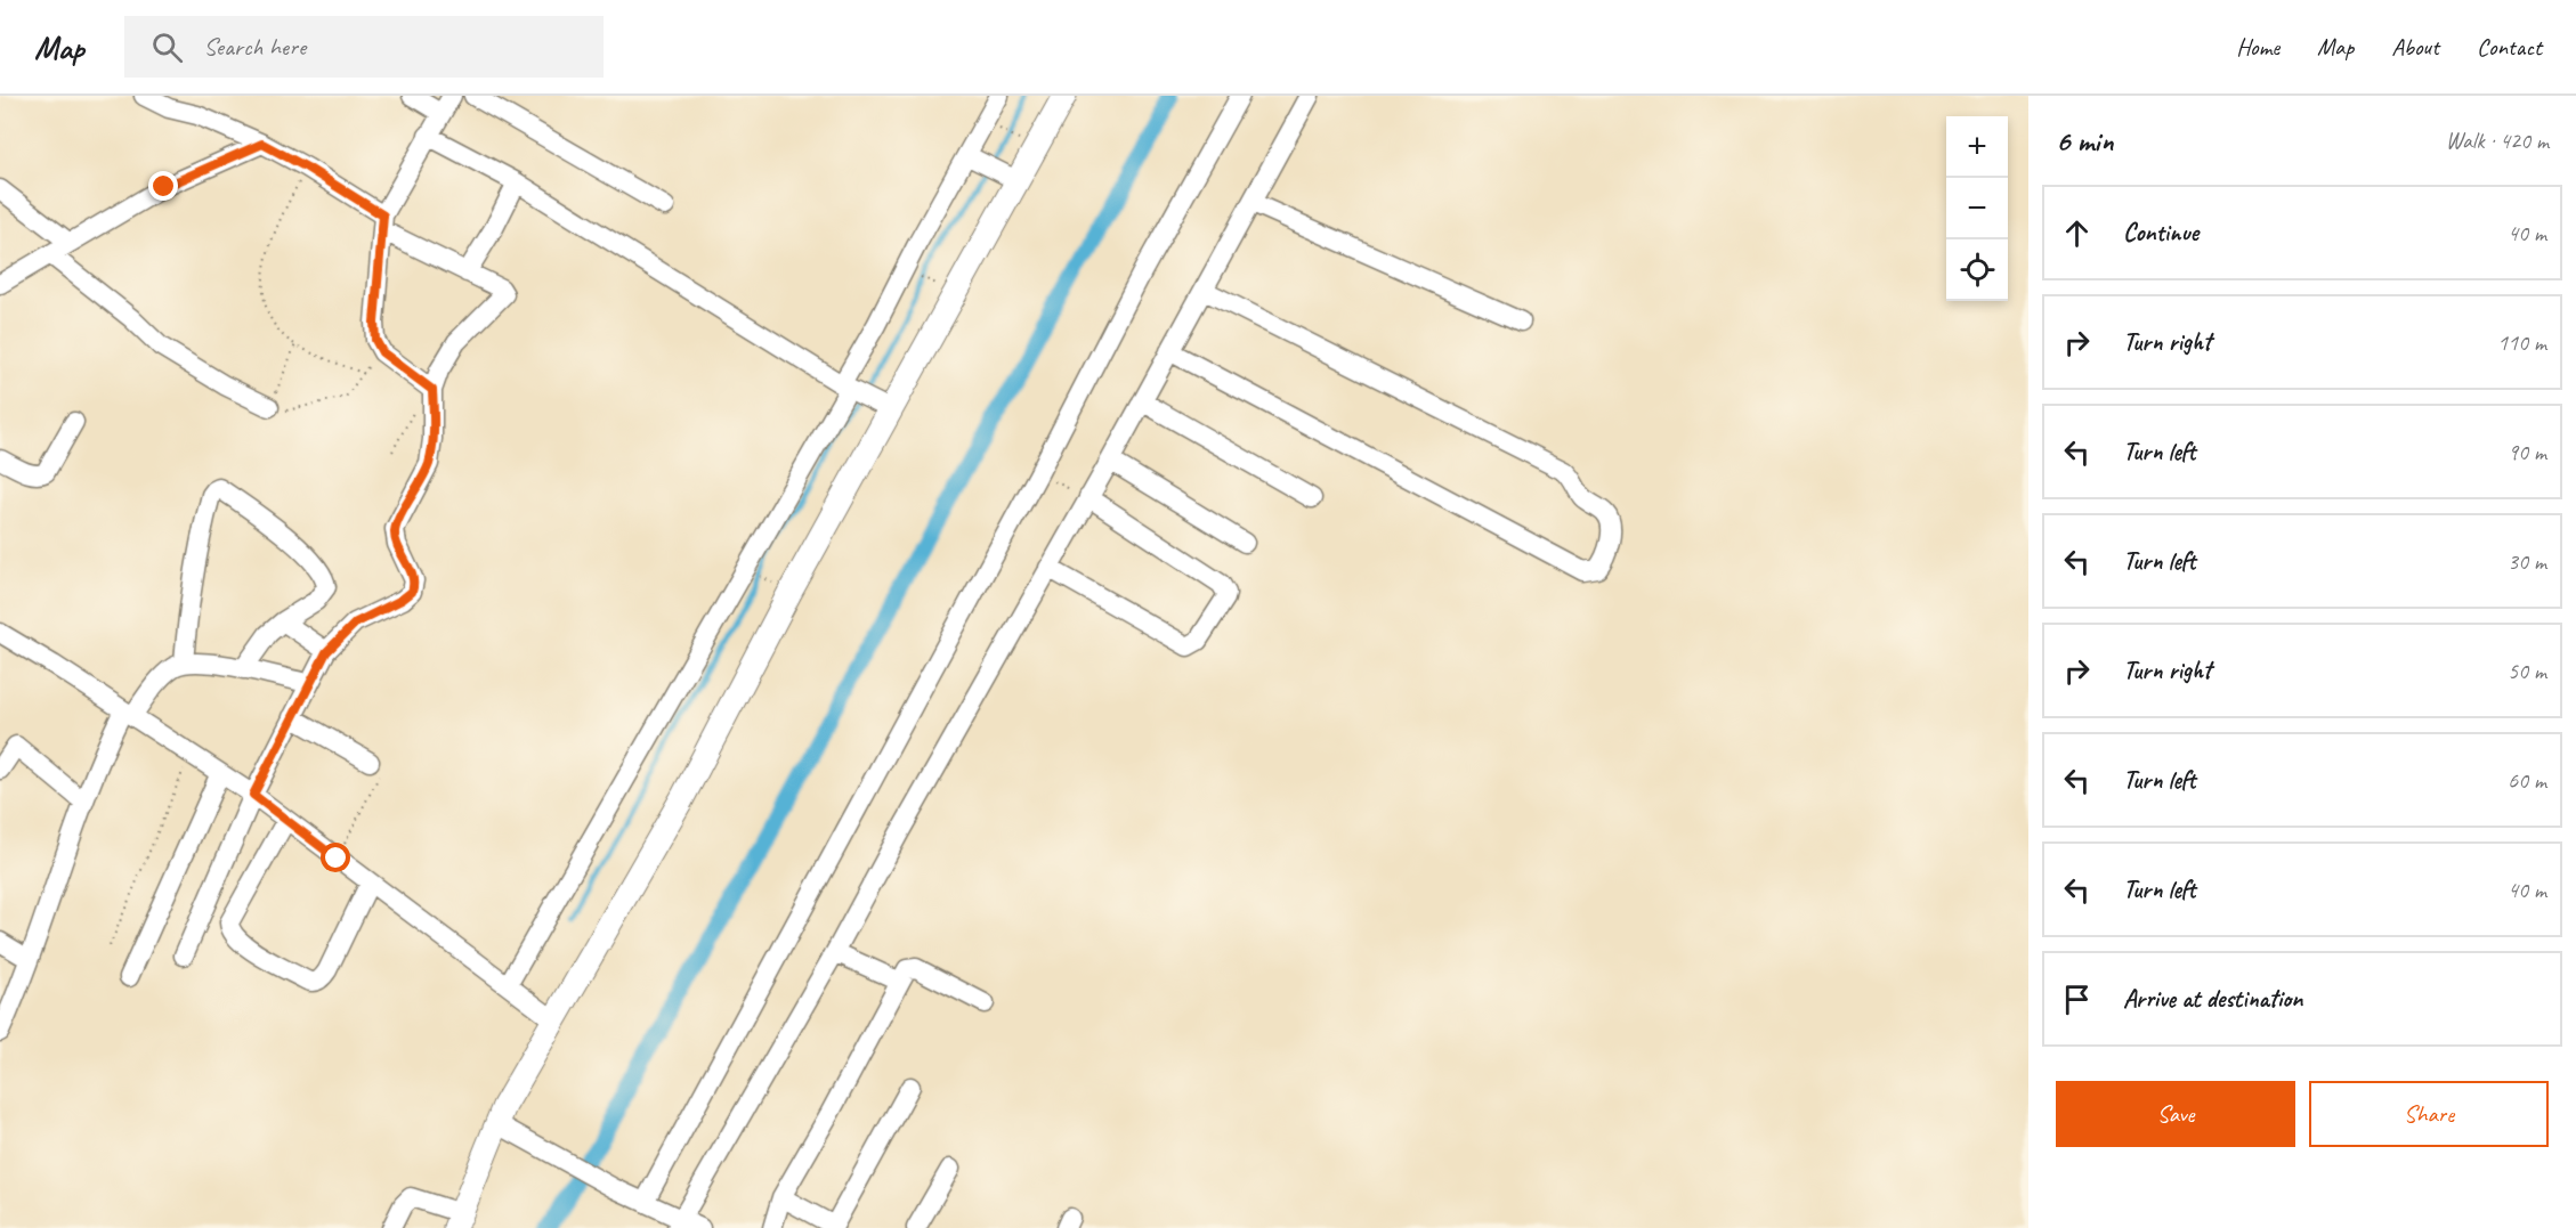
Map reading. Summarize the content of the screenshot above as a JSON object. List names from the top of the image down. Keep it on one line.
{"page":{"header":"Map","search":"Search here","nav":["Home","Map","About","Contact"],"heading":["6 min","Walk · 420 m"],"map_buttons":["+","−"],"list":[["Continue","40 m"],["Turn right","110 m"],["Turn left","90 m"],["Turn left","30 m"],["Turn right","50 m"],["Turn left","60 m"],["Turn left","40 m"],"Arrive at destination"],"buttons":["Save","Share"]}}
